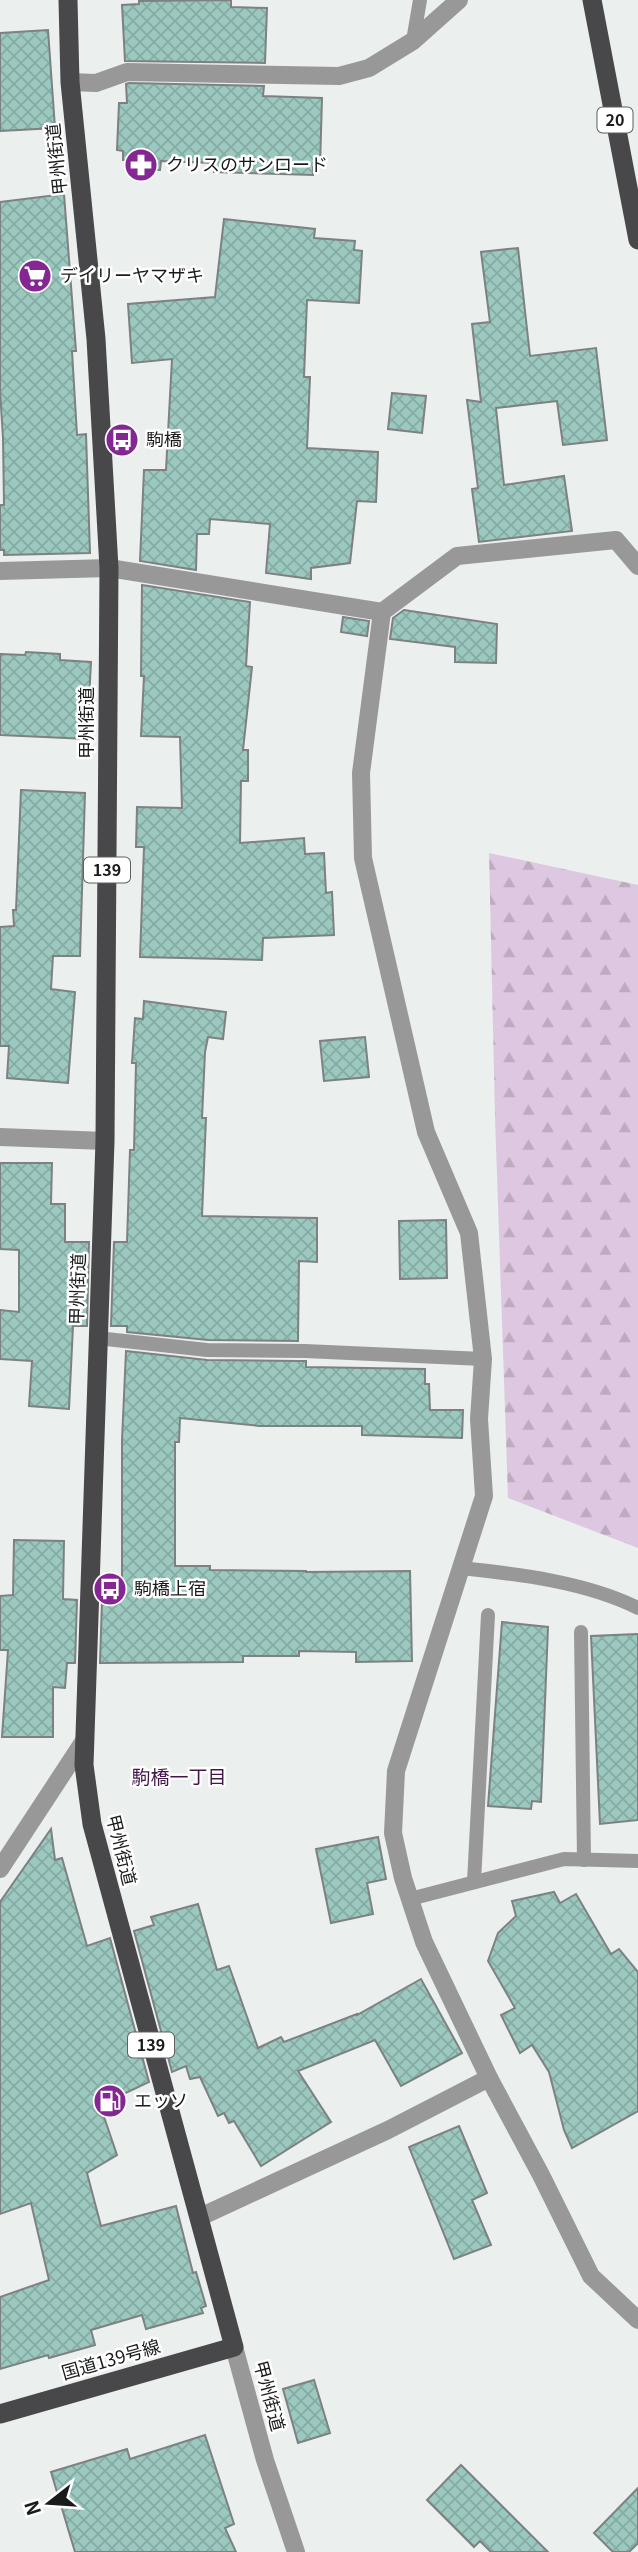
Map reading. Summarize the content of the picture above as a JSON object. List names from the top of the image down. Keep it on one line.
{"streets":{"highway":["20","甲州街道","139","国道139号線"]},"crossings":[["甲州街道","国道139号線"]],"districts":["駒橋一丁目"],"places":{"pharmacy":["クリスのサンロード"],"supermarket":["デイリーヤマザキ"],"bus stop":["駒橋","駒橋上宿"],"fuel station":["エッソ"]},"north":"left"}
